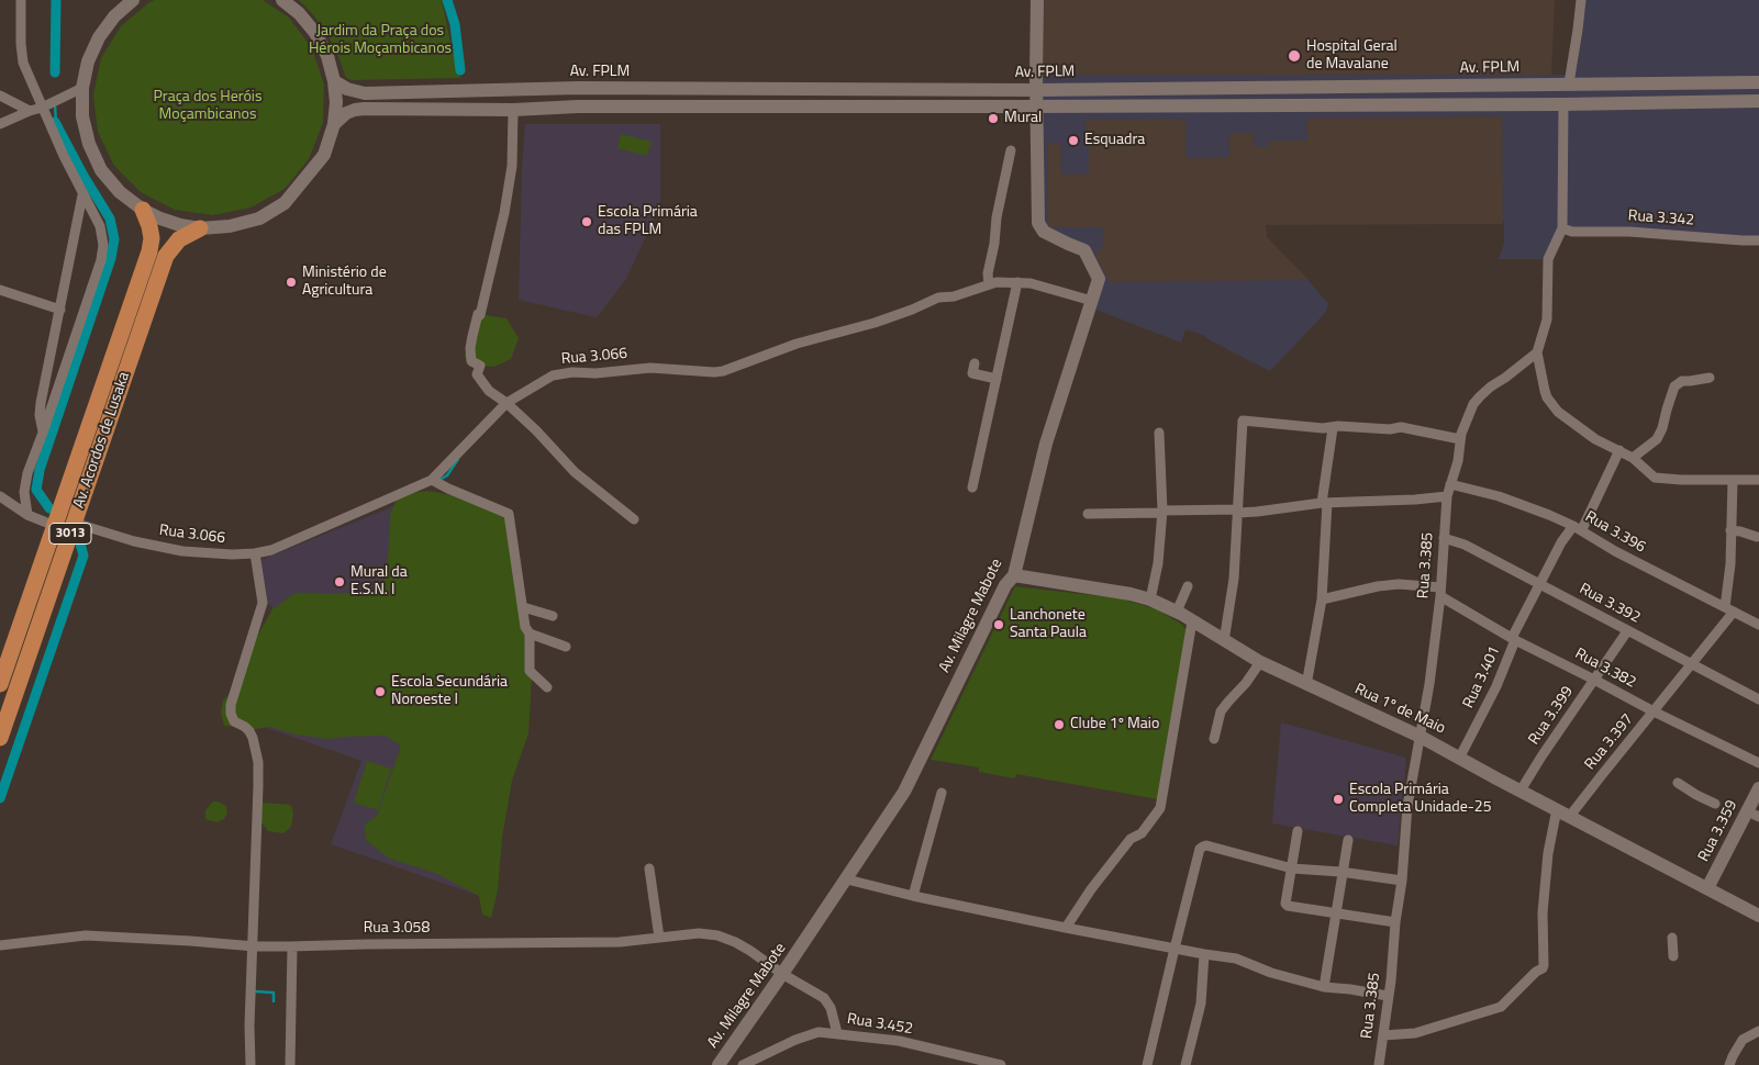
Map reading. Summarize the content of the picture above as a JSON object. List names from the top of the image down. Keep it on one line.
{"streets":{"main road":["Av. FPLM","Av. Acordos de Lusaka","3013","Av. Milagre Mabote","Rua 1º de Maio","Rua 3.359"],"street":["Rua 3.342","Rua 3.066","Rua 3.396","Rua 3.385","Rua 3.392","Rua 3.382","Rua 3.401","Rua 3.399","Rua 3.397","Rua 3.058","Rua 3.452"]},"crossings":[["Av. FPLM","Av. Milagre Mabote"],["Rua 3.066","Av. Acordos de Lusaka"],["Rua 3.066","Av. Milagre Mabote"],["Rua 3.396","Rua 3.385"],["Rua 3.396","Rua 3.401"],["Rua 3.396","Rua 3.397"],["Rua 3.385","Rua 3.392"],["Rua 3.385","Rua 3.382"],["Rua 3.385","Rua 1º de Maio"],["Rua 3.392","Rua 3.401"],["Rua 3.392","Rua 3.399"],["Rua 3.392","Rua 3.397"],["Av. Milagre Mabote","Rua 1º de Maio"],["Av. Milagre Mabote","Rua 3.058"],["Av. Milagre Mabote","Rua 3.452"],["Rua 3.382","Rua 3.401"],["Rua 3.382","Rua 3.399"],["Rua 3.382","Rua 3.397"],["Rua 3.401","Rua 1º de Maio"],["Rua 1º de Maio","Rua 3.399"],["Rua 1º de Maio","Rua 3.397"],["Rua 1º de Maio","Rua 3.359"],["Rua 3.058","Rua 3.452"]],"parks":["Jardim da Praça dos Hérois Moçambicanos","Praça dos Heróis Moçambicanos"],"places":["Hospital Geral de Mavalane","Mural","Esquadra","Escola Primária das FPLM","Ministério de Agricultura","Mural da E.S.N. I","Lanchonete Santa Paula","Escola Secundária Noroeste I","Clube 1º Maio","Escola Primária Completa Unidade-25"]}
